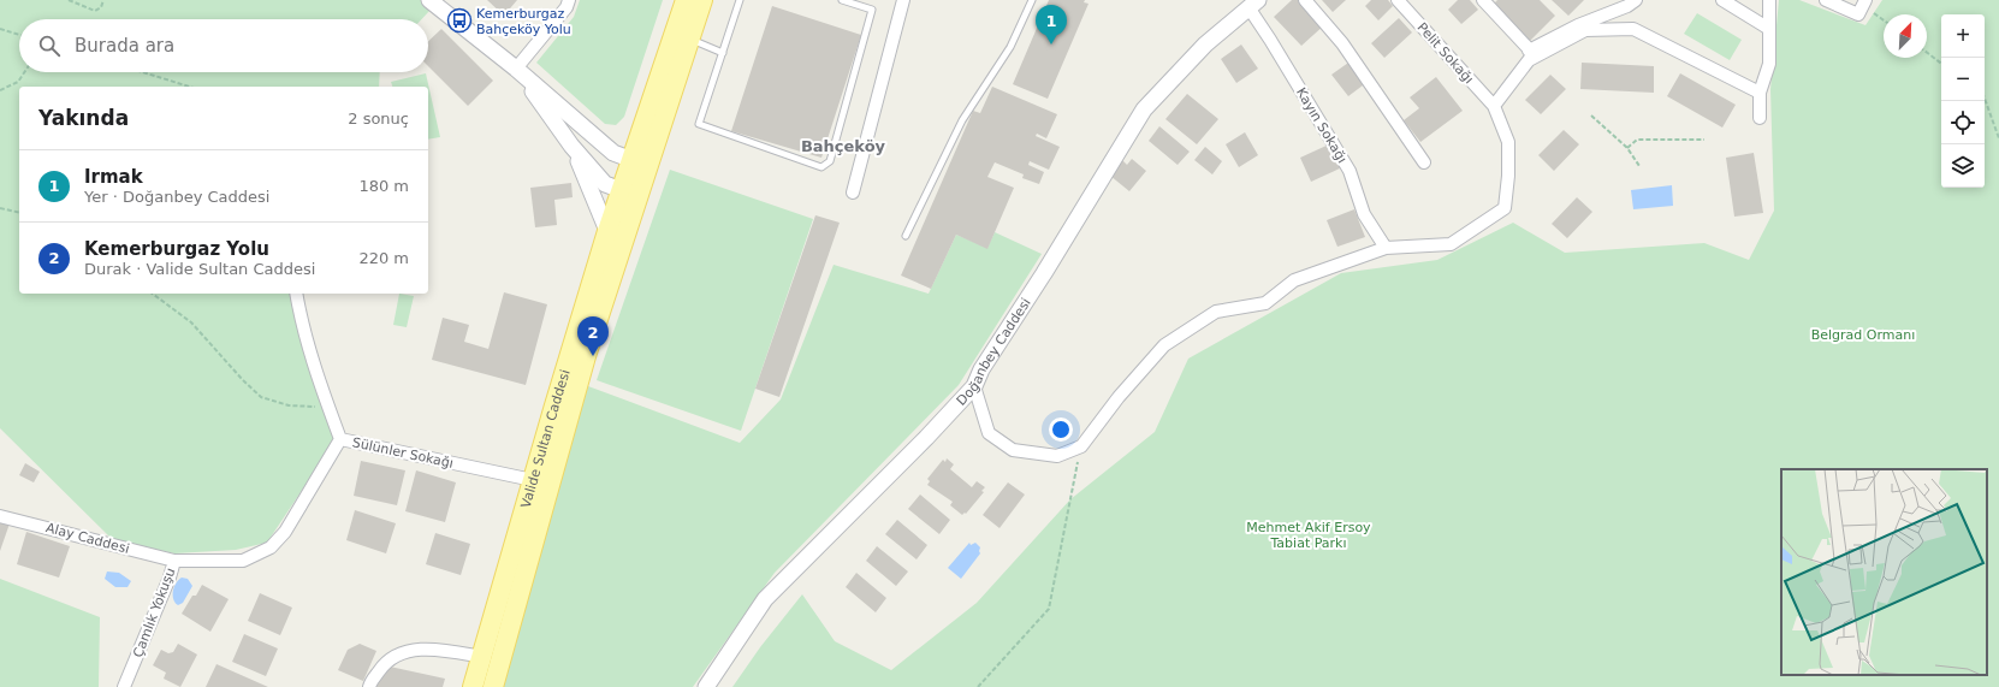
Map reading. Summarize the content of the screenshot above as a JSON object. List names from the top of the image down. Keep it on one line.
{"streets":{"main road":["Valide Sultan Caddesi"],"street":["Pelit Sokağı","Kayın Sokağı","Doğanbey Caddesi","Sülünler Sokağı","Alay Caddesi","Çamlık Yokuşu"]},"crossings":[["Kayın Sokağı","Doğanbey Caddesi"],["Valide Sultan Caddesi","Sülünler Sokağı"],["Sülünler Sokağı","Çamlık Yokuşu"],["Alay Caddesi","Çamlık Yokuşu"]],"districts":["Bahçeköy"],"parks":["Belgrad Ormanı","Mehmet Akif Ersoy Tabiat Parkı"],"places":{"bus stop":["Kemerburgaz Bahçeköy Yolu"]},"north":"top right","page":{"pins":["1","2"],"map_buttons":["+","−"],"search":"Burada ara","heading":["Yakında","2 sonuç"],"list":[{"mark":"1","name":"Irmak","note":"Yer · Doğanbey Caddesi","value":"180 m"},{"mark":"2","name":"Kemerburgaz Yolu","note":"Durak · Valide Sultan Caddesi","value":"220 m"}]}}
